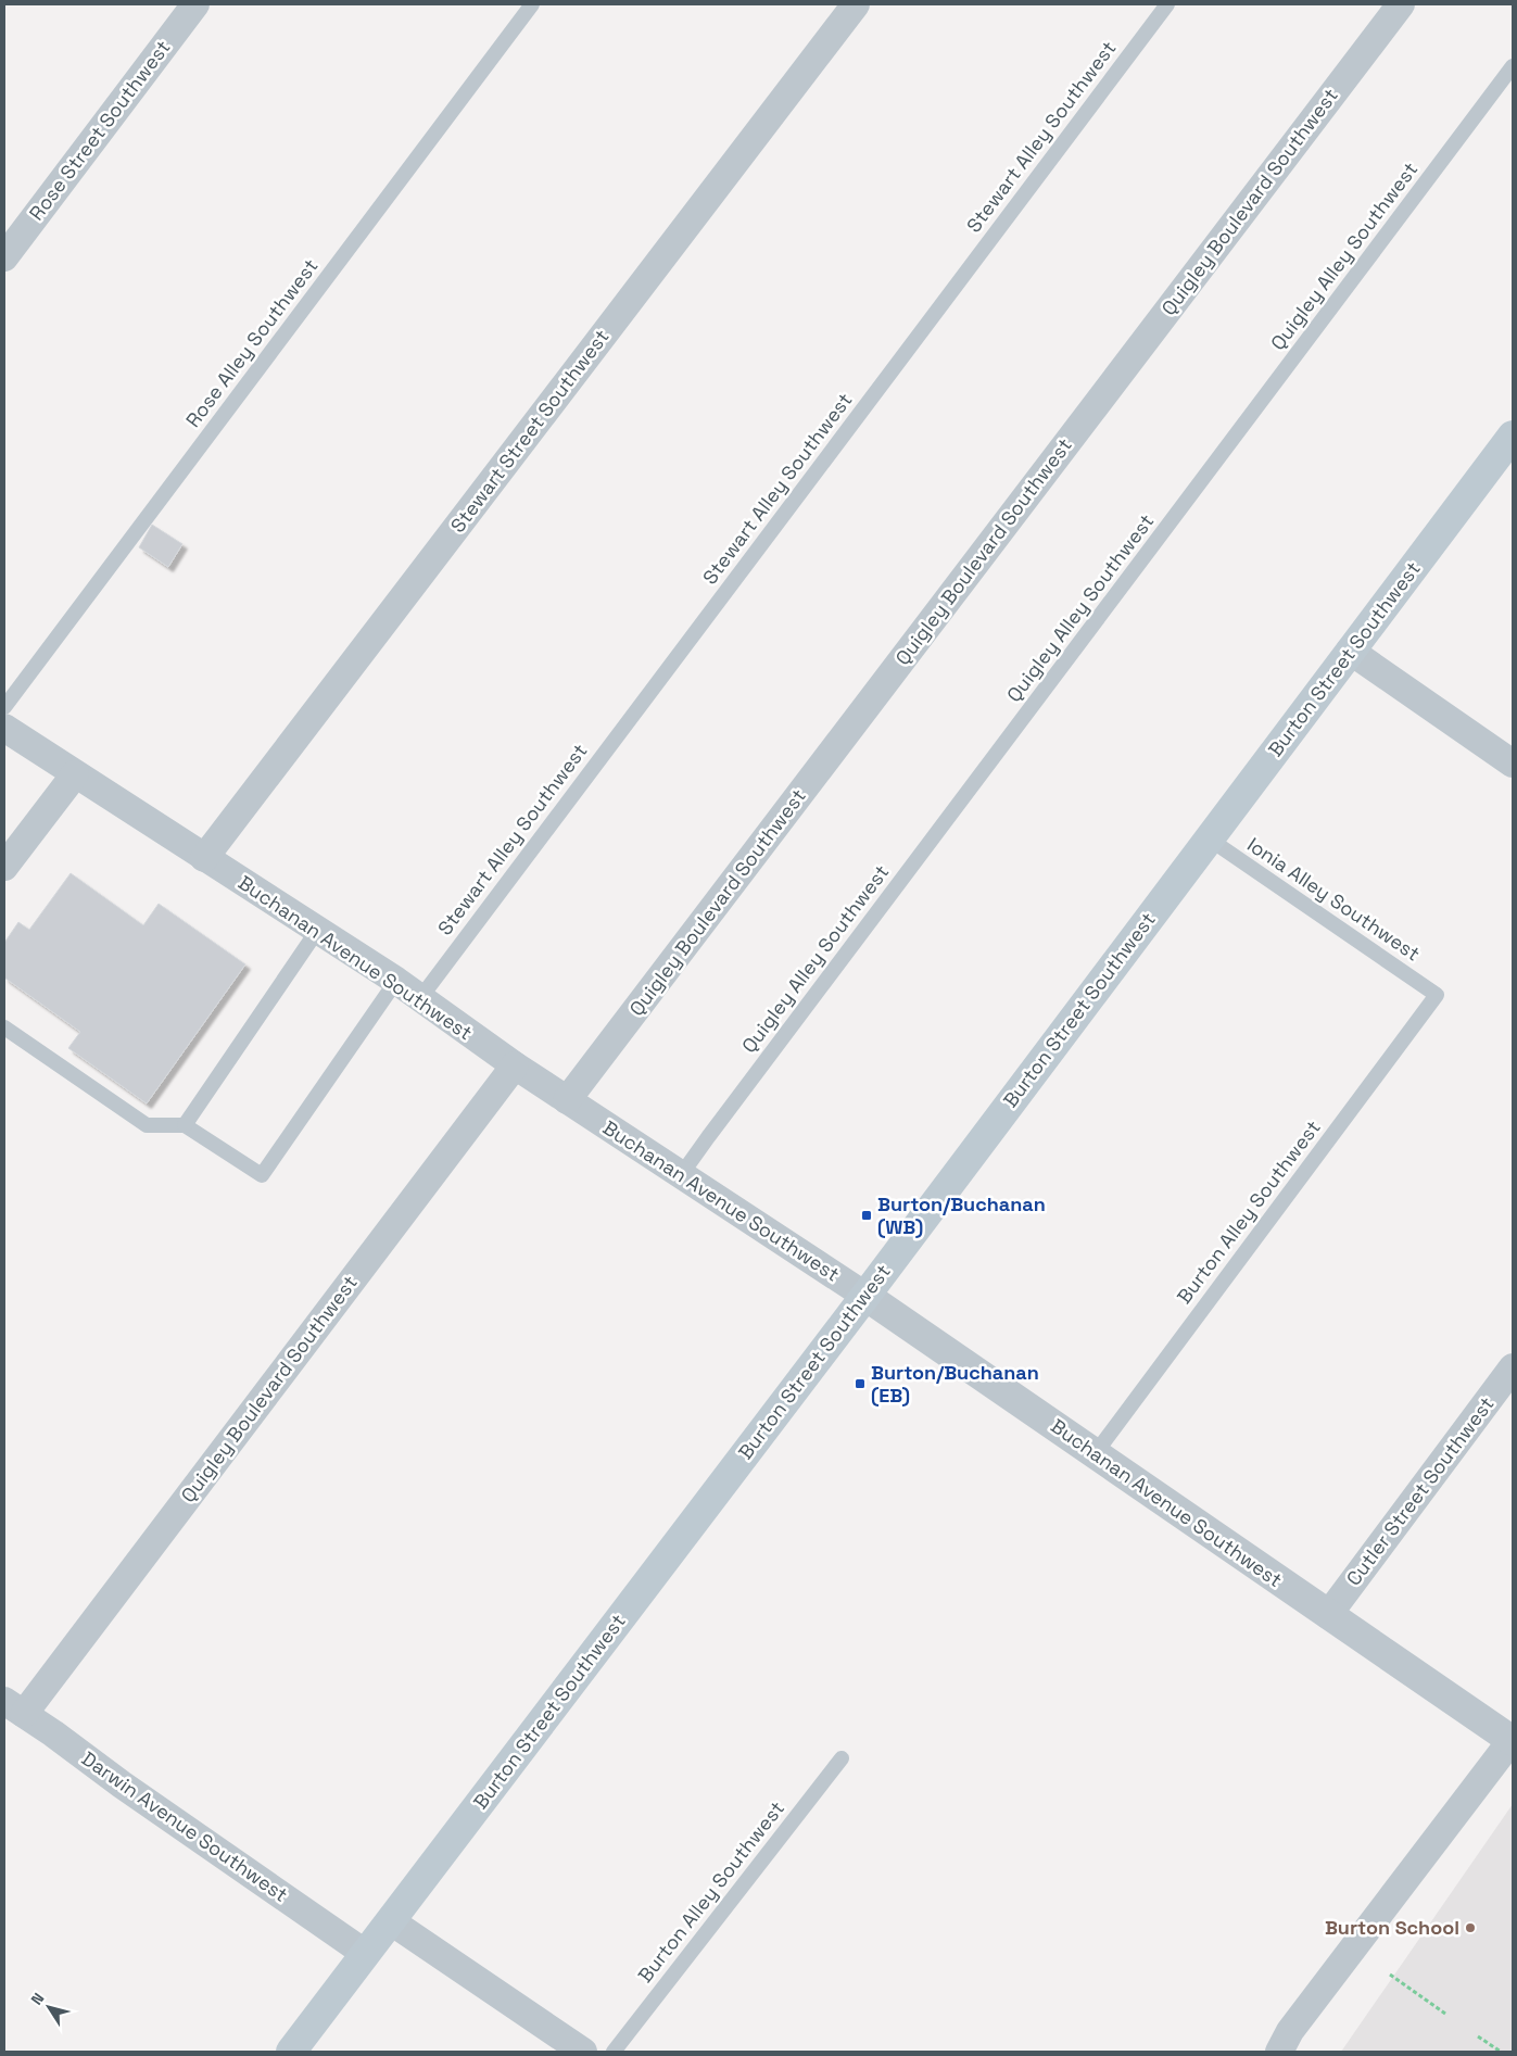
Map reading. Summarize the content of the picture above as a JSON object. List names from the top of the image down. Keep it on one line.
{"streets":{"main road":["Burton Street Southwest"],"street":["Rose Street Southwest","Quigley Boulevard Southwest","Stewart Street Southwest","Buchanan Avenue Southwest","Cutler Street Southwest","Darwin Avenue Southwest"],"lane":["Stewart Alley Southwest","Quigley Alley Southwest","Rose Alley Southwest","Ionia Alley Southwest","Burton Alley Southwest"]},"crossings":[["Stewart Alley Southwest","Buchanan Avenue Southwest"],["Quigley Boulevard Southwest","Buchanan Avenue Southwest"],["Quigley Boulevard Southwest","Darwin Avenue Southwest"],["Quigley Alley Southwest","Buchanan Avenue Southwest"],["Stewart Street Southwest","Buchanan Avenue Southwest"],["Burton Street Southwest","Ionia Alley Southwest"],["Burton Street Southwest","Buchanan Avenue Southwest"],["Burton Street Southwest","Darwin Avenue Southwest"],["Ionia Alley Southwest","Burton Alley Southwest"],["Buchanan Avenue Southwest","Burton Alley Southwest"],["Buchanan Avenue Southwest","Cutler Street Southwest"]],"places":{"transit":["Burton/Buchanan (WB)","Burton/Buchanan (EB)"],"other":["Burton School"]},"north":"top left"}
